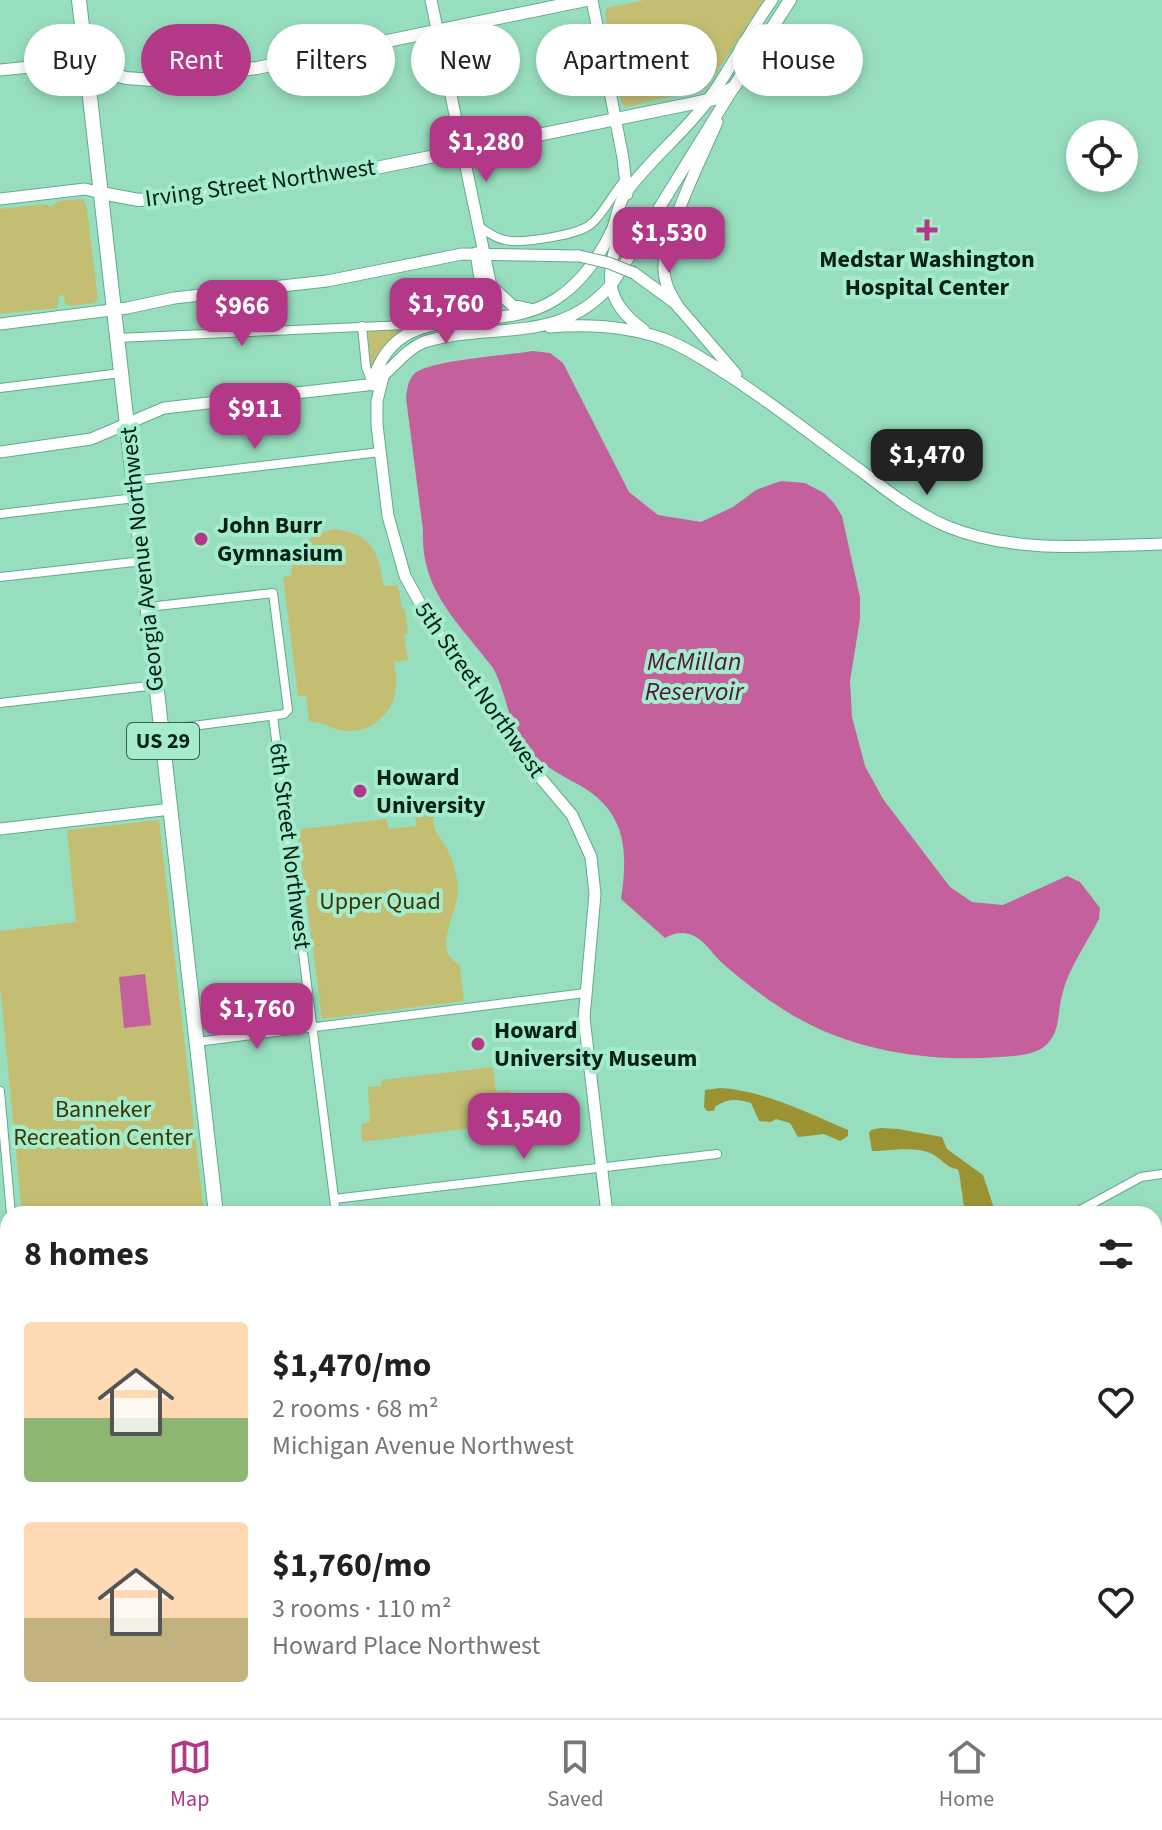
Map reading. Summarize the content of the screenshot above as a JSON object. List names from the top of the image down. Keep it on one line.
{"streets":{"highway":["Georgia Avenue Northwest","US 29"],"main road":["Irving Street Northwest","5th Street Northwest"],"street":["6th Street Northwest"]},"crossings":[["Irving Street Northwest","Georgia Avenue Northwest"]],"water":["McMillan Reservoir"],"parks":["Upper Quad","Banneker Recreation Center"],"places":{"health":["Medstar Washington Hospital Center"],"other":["John Burr Gymnasium","Howard University","Howard University Museum"]},"page":{"chip":["Buy","Rent","Filters","New","Apartment","House"],"price":["$1,280","$1,530","$1,760","$966","$911","$1,470","$1,760","$1,540"],"heading":"8 homes","list":[{"name":"$1,470/mo","note":"2 rooms · 68 m² · Michigan Avenue Northwest"},{"name":"$1,760/mo","note":"3 rooms · 110 m² · Howard Place Northwest"}],"tabs":["Map","Saved","Home"]}}
